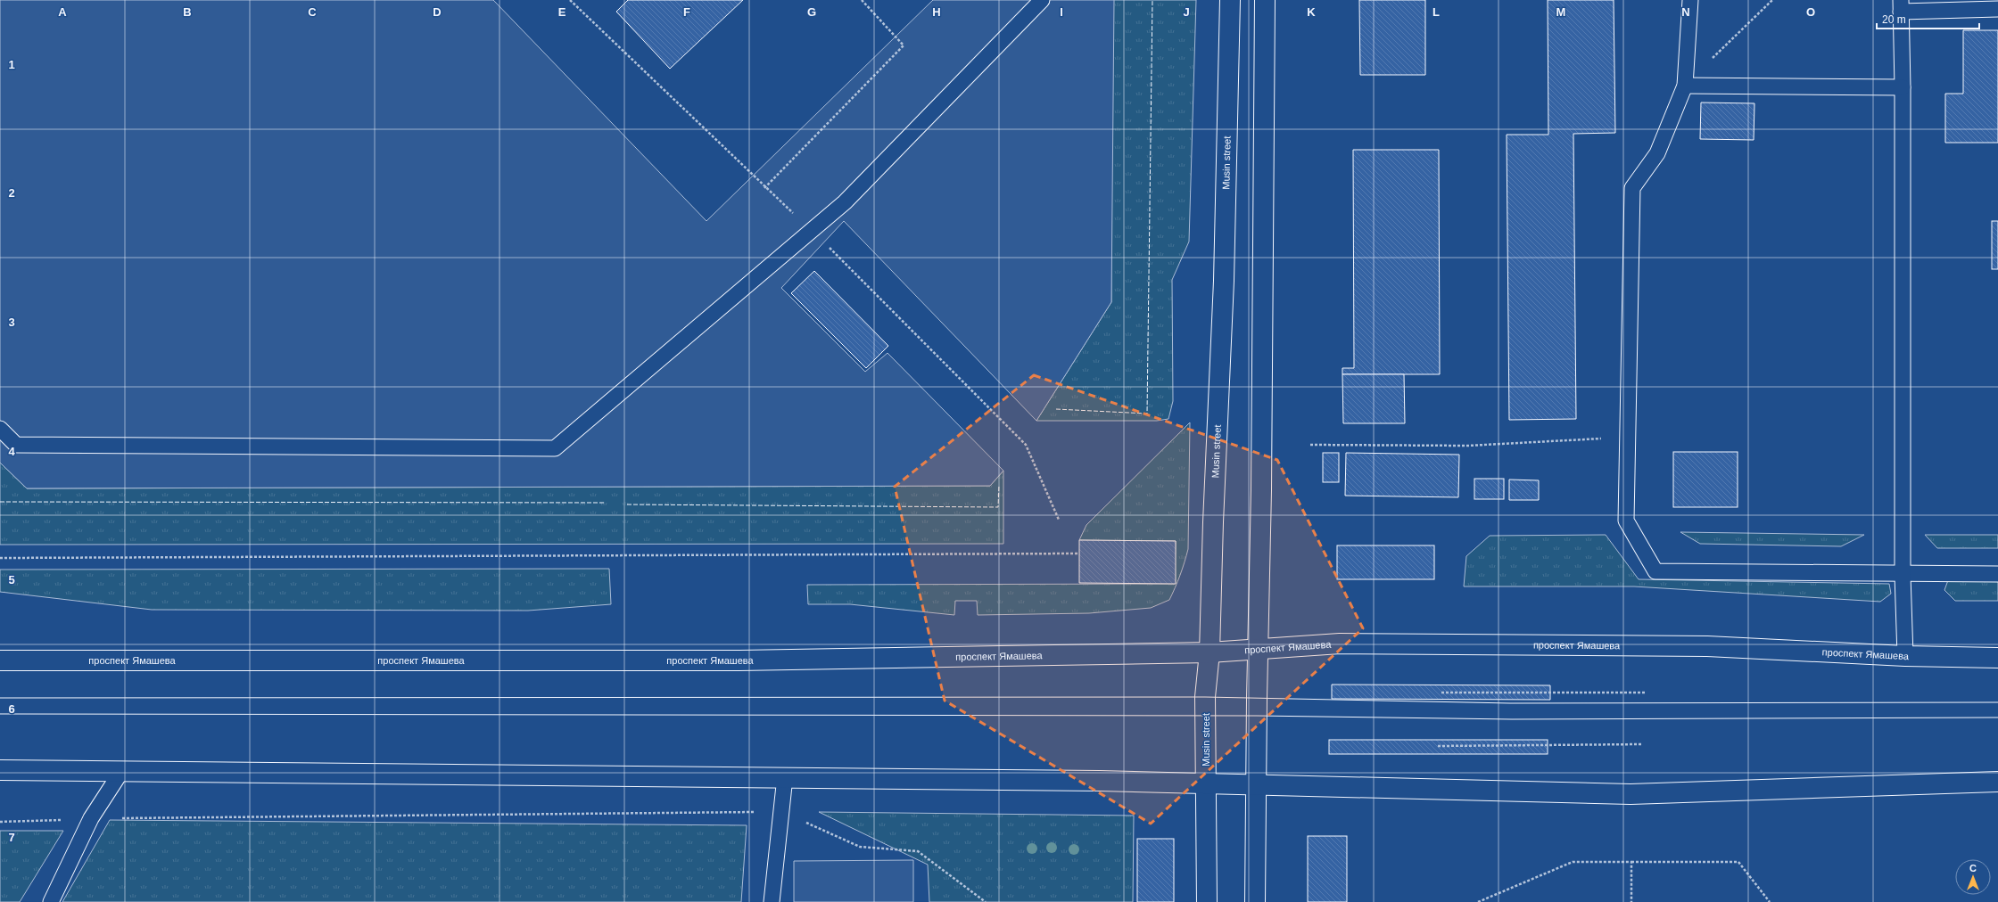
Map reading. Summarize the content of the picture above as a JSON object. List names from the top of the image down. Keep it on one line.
{"streets":{"main road":["Musin street","проспект Ямашева"]},"crossings":[["Musin street","проспект Ямашева"]],"scale_bar":"20 m","north":"top","grid":{"columns":["A","B","C","D","E","F","G","H","I","J","K","L","M","N","O"],"rows":["1","2","3","4","5","6","7"]}}
